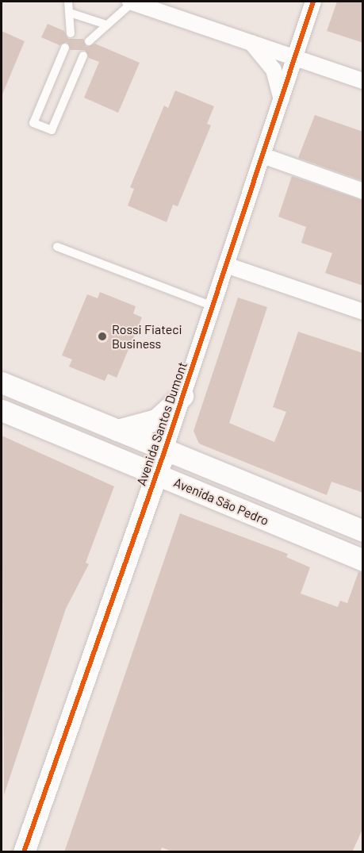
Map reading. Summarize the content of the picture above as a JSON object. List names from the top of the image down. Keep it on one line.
{"streets":{"street":["Avenida Santos Dumont","Avenida São Pedro"]},"crossings":[["Avenida Santos Dumont","Avenida São Pedro"]],"places":["Rossi Fiateci Business"]}
